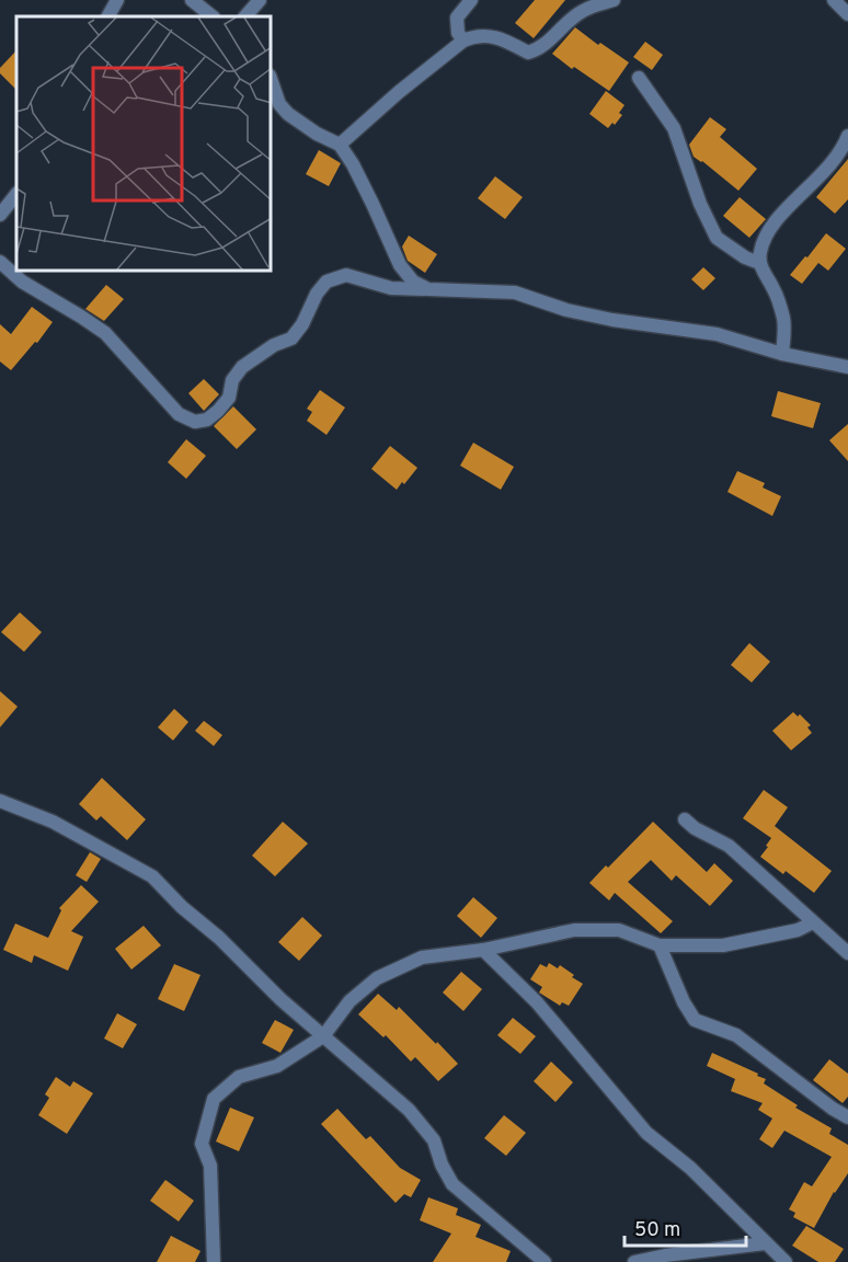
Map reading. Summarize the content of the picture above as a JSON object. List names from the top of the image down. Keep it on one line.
{"scale_bar":"50 m"}
